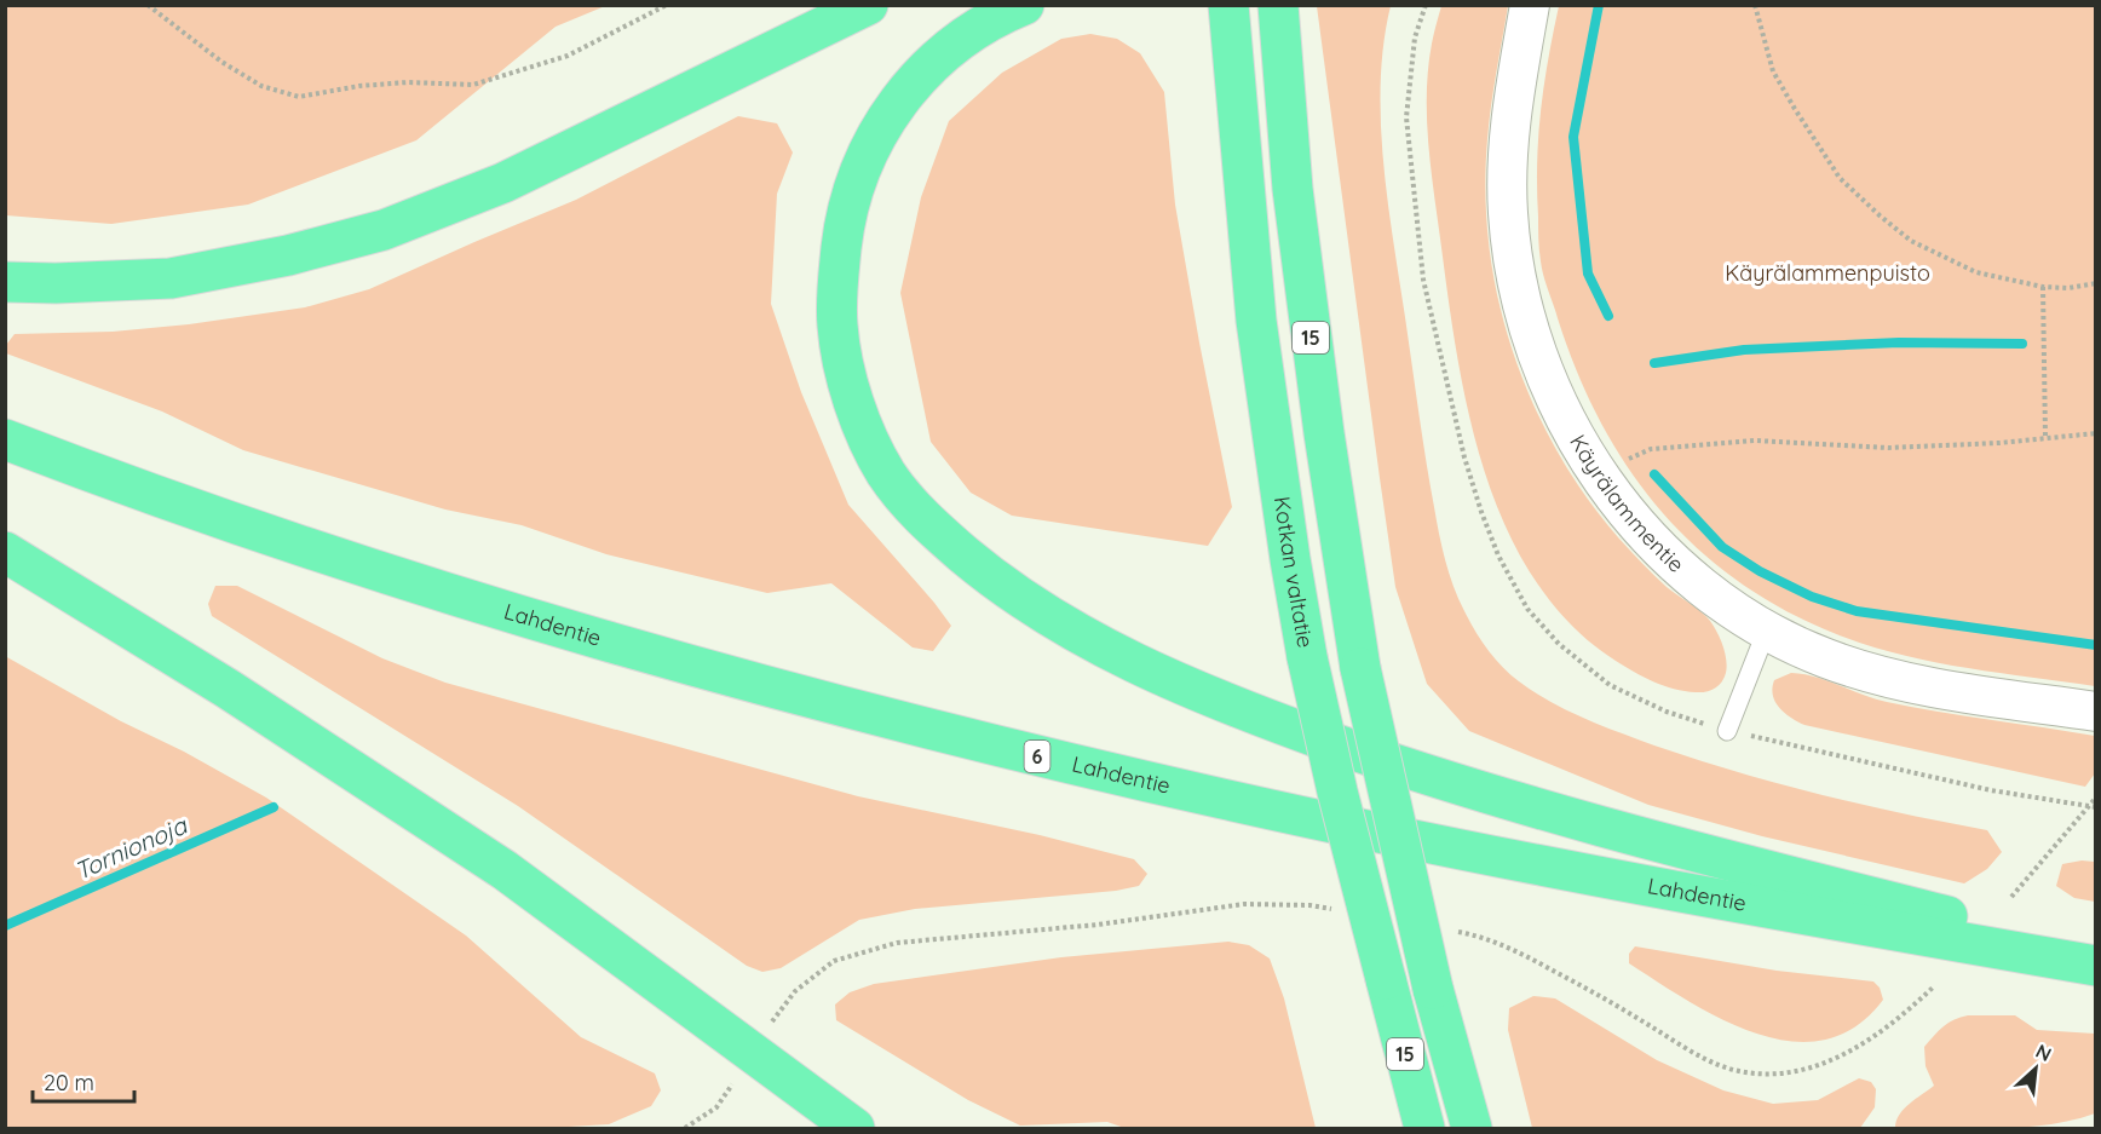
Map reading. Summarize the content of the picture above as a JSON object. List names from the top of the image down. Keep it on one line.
{"streets":{"highway":["15","Kotkan valtatie","Lahdentie","6"],"street":["Käyrälammentie"]},"water":["Tornionoja"],"parks":["Käyrälammenpuisto"],"scale_bar":"20 m","north":"top right"}
